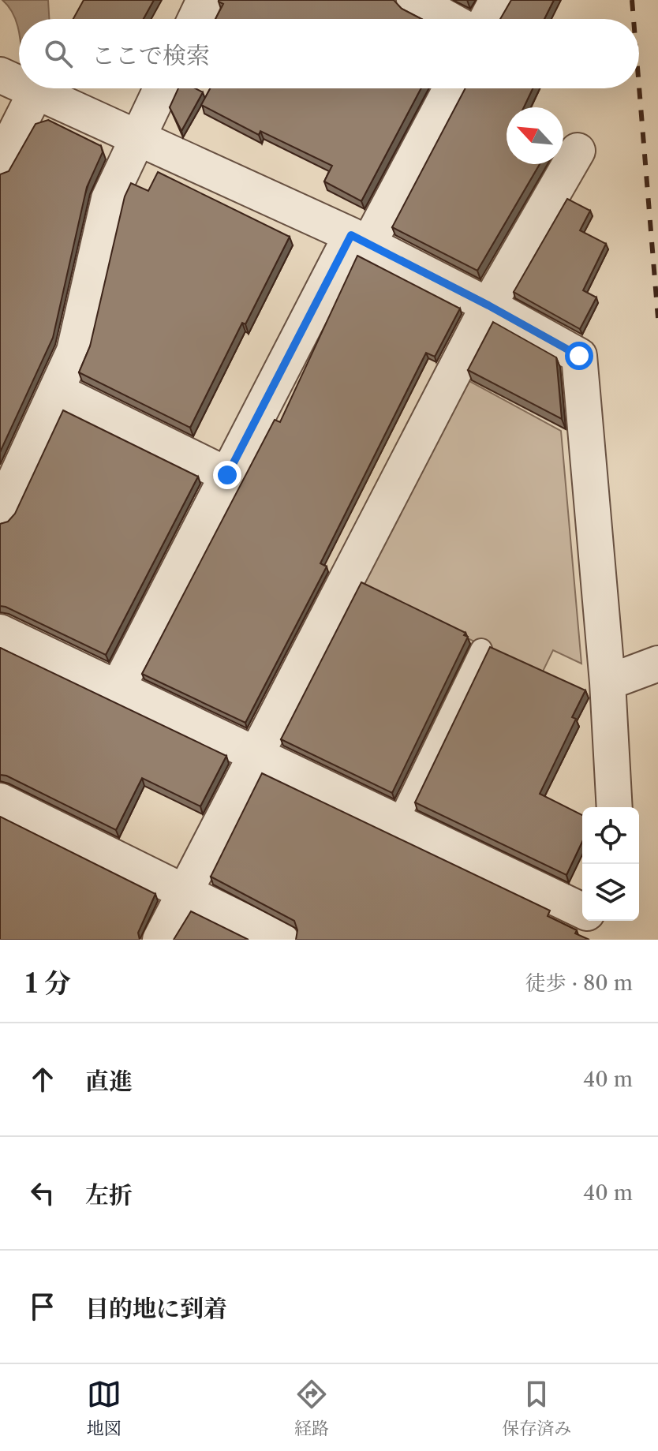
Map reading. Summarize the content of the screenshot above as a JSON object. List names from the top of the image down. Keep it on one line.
{"north":"top left","page":{"search":"ここで検索","heading":["1 分","徒歩 · 80 m"],"list":[["直進","40 m"],["左折","40 m"],"目的地に到着"],"nav":["地図","経路","保存済み"]}}
